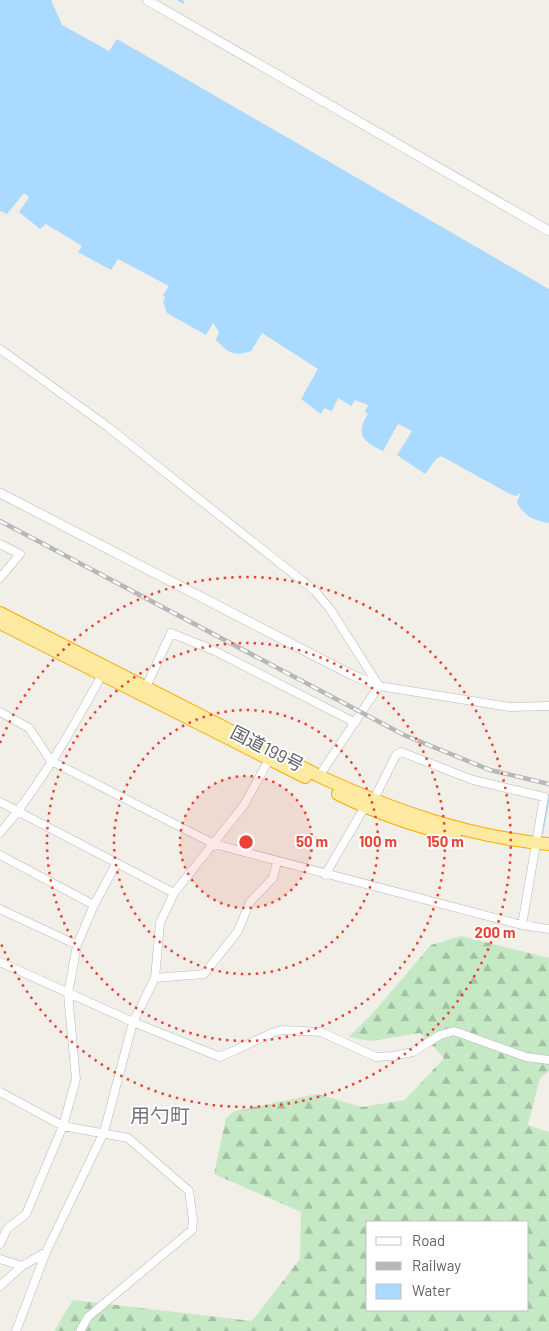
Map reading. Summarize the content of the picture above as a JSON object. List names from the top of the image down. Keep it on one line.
{"streets":{"highway":["国道199号"]},"districts":["用勺町"],"legend":["Road","Railway","Water"],"rings":["50 m","100 m","150 m","200 m"]}
